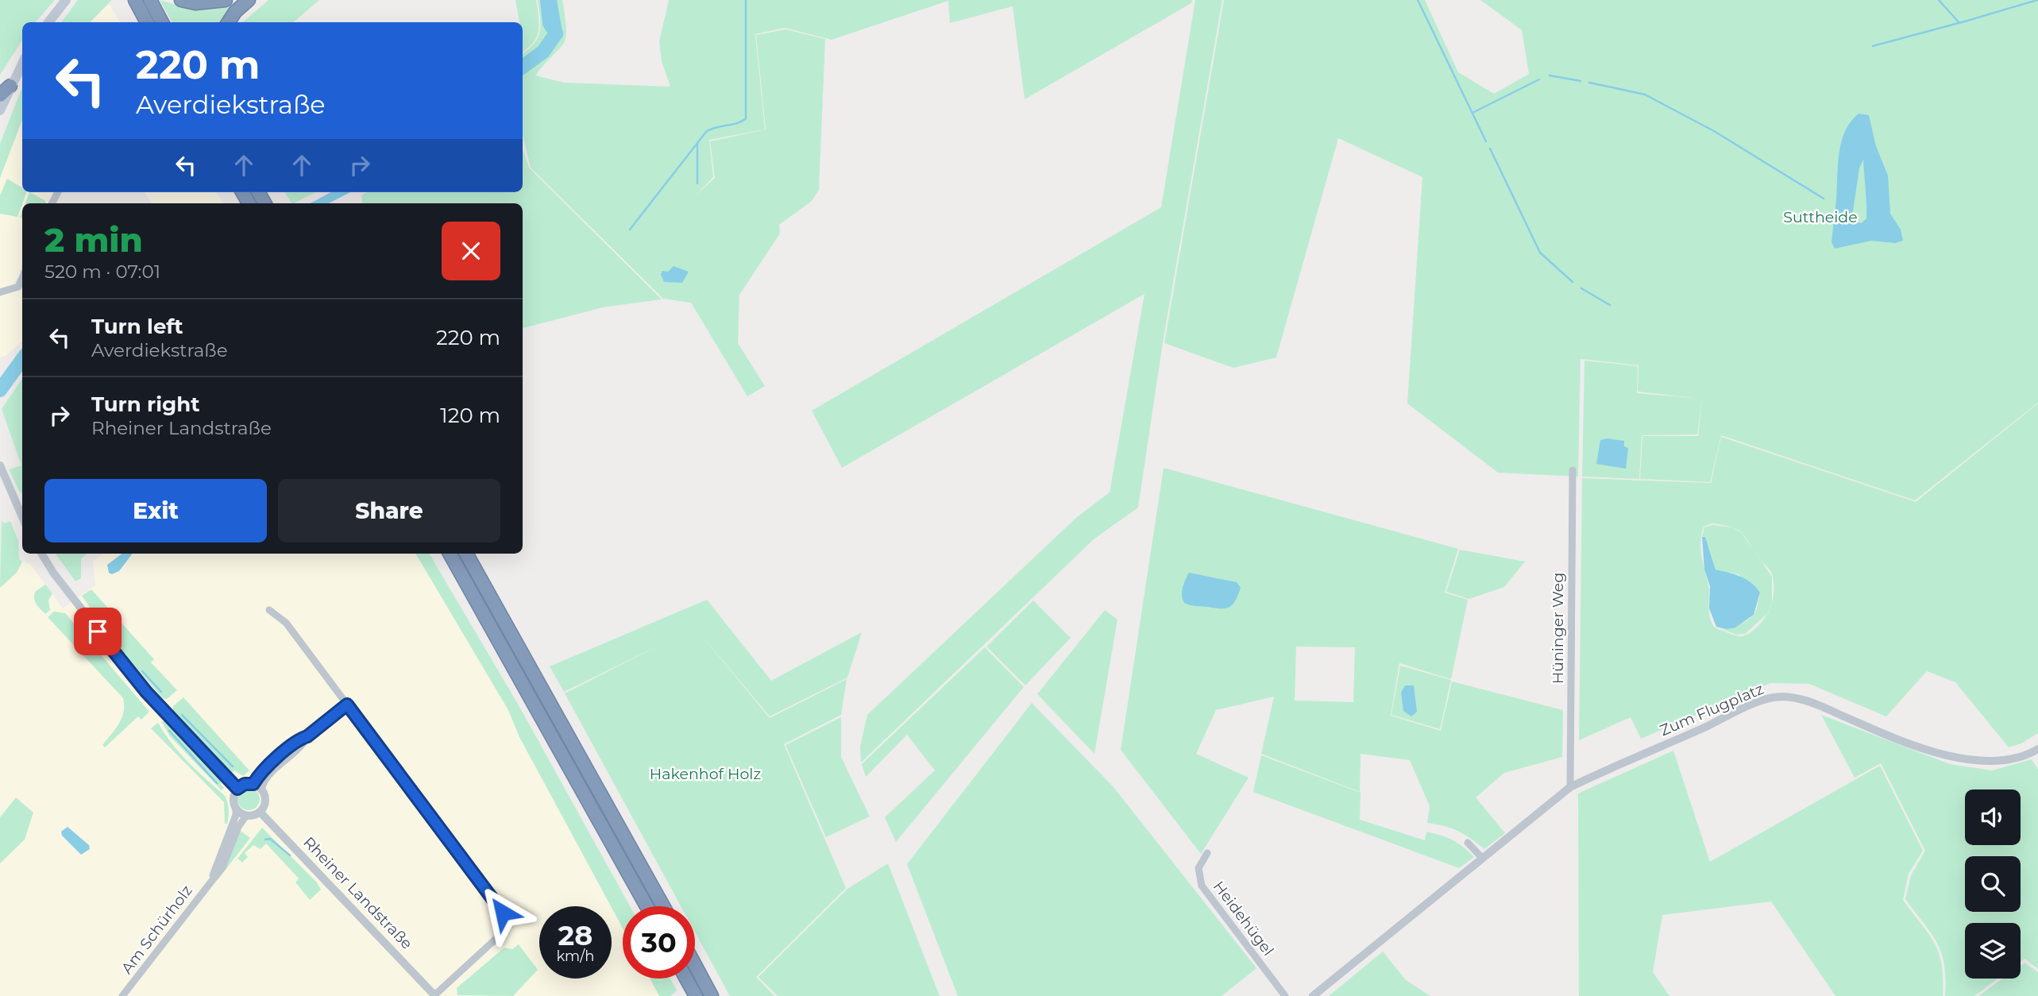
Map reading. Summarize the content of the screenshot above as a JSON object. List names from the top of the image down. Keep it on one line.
{"streets":{"street":["Hüninger Weg","Zum Flugplatz","Rheiner Landstraße","Heidehügel","Am Schürholz"]},"crossings":[["Hüninger Weg","Zum Flugplatz"],["Rheiner Landstraße","Am Schürholz"]],"parks":["Suttheide","Hakenhof Holz"],"page":{"turn":["220 m","Averdiekstraße"],"heading":["2 min","520 m · 07:01"],"list":[{"name":"Turn left","note":"Averdiekstraße","value":"220 m"},{"name":"Turn right","note":"Rheiner Landstraße","value":"120 m"}],"buttons":["Exit","Share"],"speed":"28 km/h","limit":"30"}}
